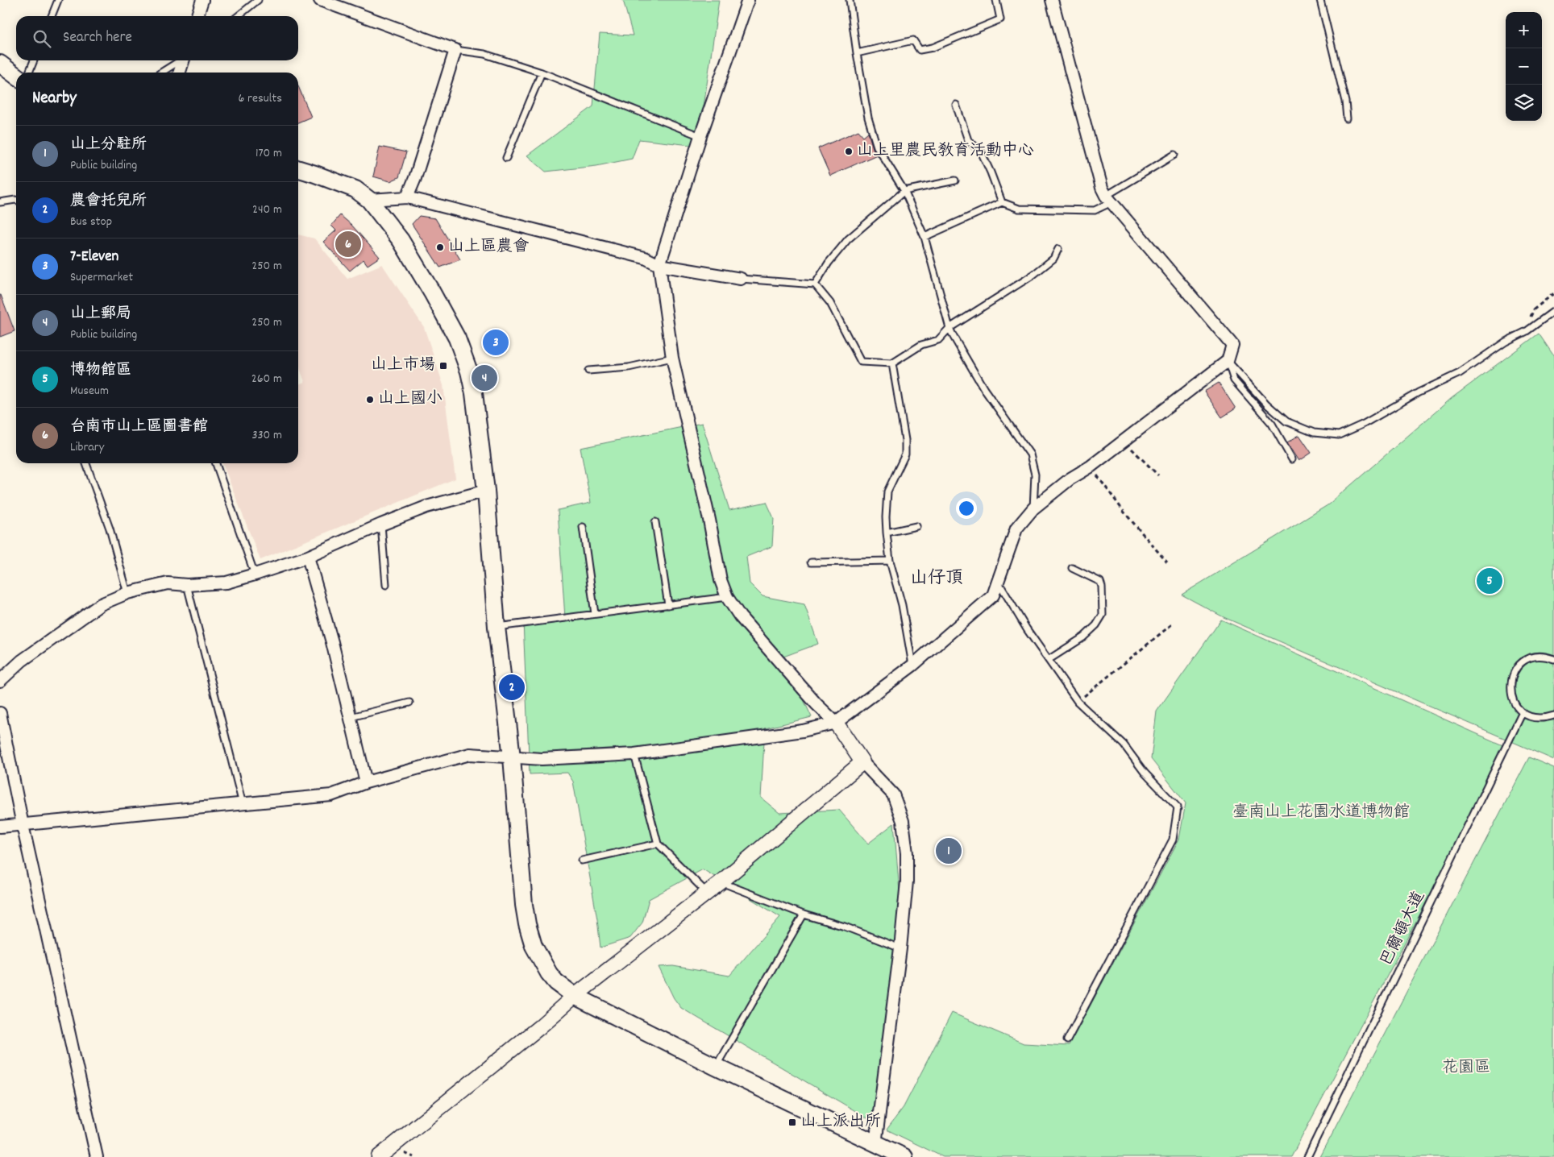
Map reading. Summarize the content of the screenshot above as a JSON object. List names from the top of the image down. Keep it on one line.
{"streets":{"lane":["巴爾頓大道"]},"districts":["山仔頂"],"parks":["臺南山上花園水道博物館","花園區"],"places":{"other":["山上里農民教育活動中心","山上區農會","山上國小"],"transit":["山上市場","山上派出所"]},"page":{"map_buttons":["+","−"],"search":"Search here","heading":["Nearby","6 results"],"list":[{"mark":"1","name":"山上分駐所","note":"Public building","value":"170 m"},{"mark":"2","name":"農會托兒所","note":"Bus stop","value":"240 m"},{"mark":"3","name":"7-Eleven","note":"Supermarket","value":"250 m"},{"mark":"4","name":"山上郵局","note":"Public building","value":"250 m"},{"mark":"5","name":"博物館區","note":"Museum","value":"260 m"},{"mark":"6","name":"台南市山上區圖書館","note":"Library","value":"330 m"}],"pins":["6","3","4","5","2","1"]}}
